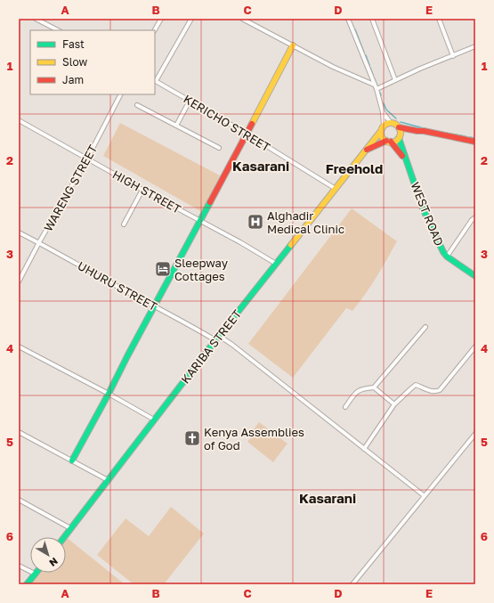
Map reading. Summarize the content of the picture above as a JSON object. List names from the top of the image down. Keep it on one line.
{"streets":{"street":["KERICHO STREET","WARENG STREET","HIGH STREET","WEST ROAD","UHURU STREET","KARIBA STREET"]},"crossings":[["KERICHO STREET","KARIBA STREET"],["WARENG STREET","HIGH STREET"],["WARENG STREET","UHURU STREET"],["HIGH STREET","KARIBA STREET"],["WEST ROAD","KARIBA STREET"],["UHURU STREET","KARIBA STREET"]],"districts":["Kasarani","Freehold","Kasarani"],"places":{"hospital":["Alghadir Medical Clinic"],"hotel":["Sleepway Cottages"],"church":["Kenya Assemblies of God"]},"legend":["Fast","Slow","Jam"],"north":"bottom right","grid":{"columns":["A","B","C","D","E"],"rows":["1","2","3","4","5","6"]}}
